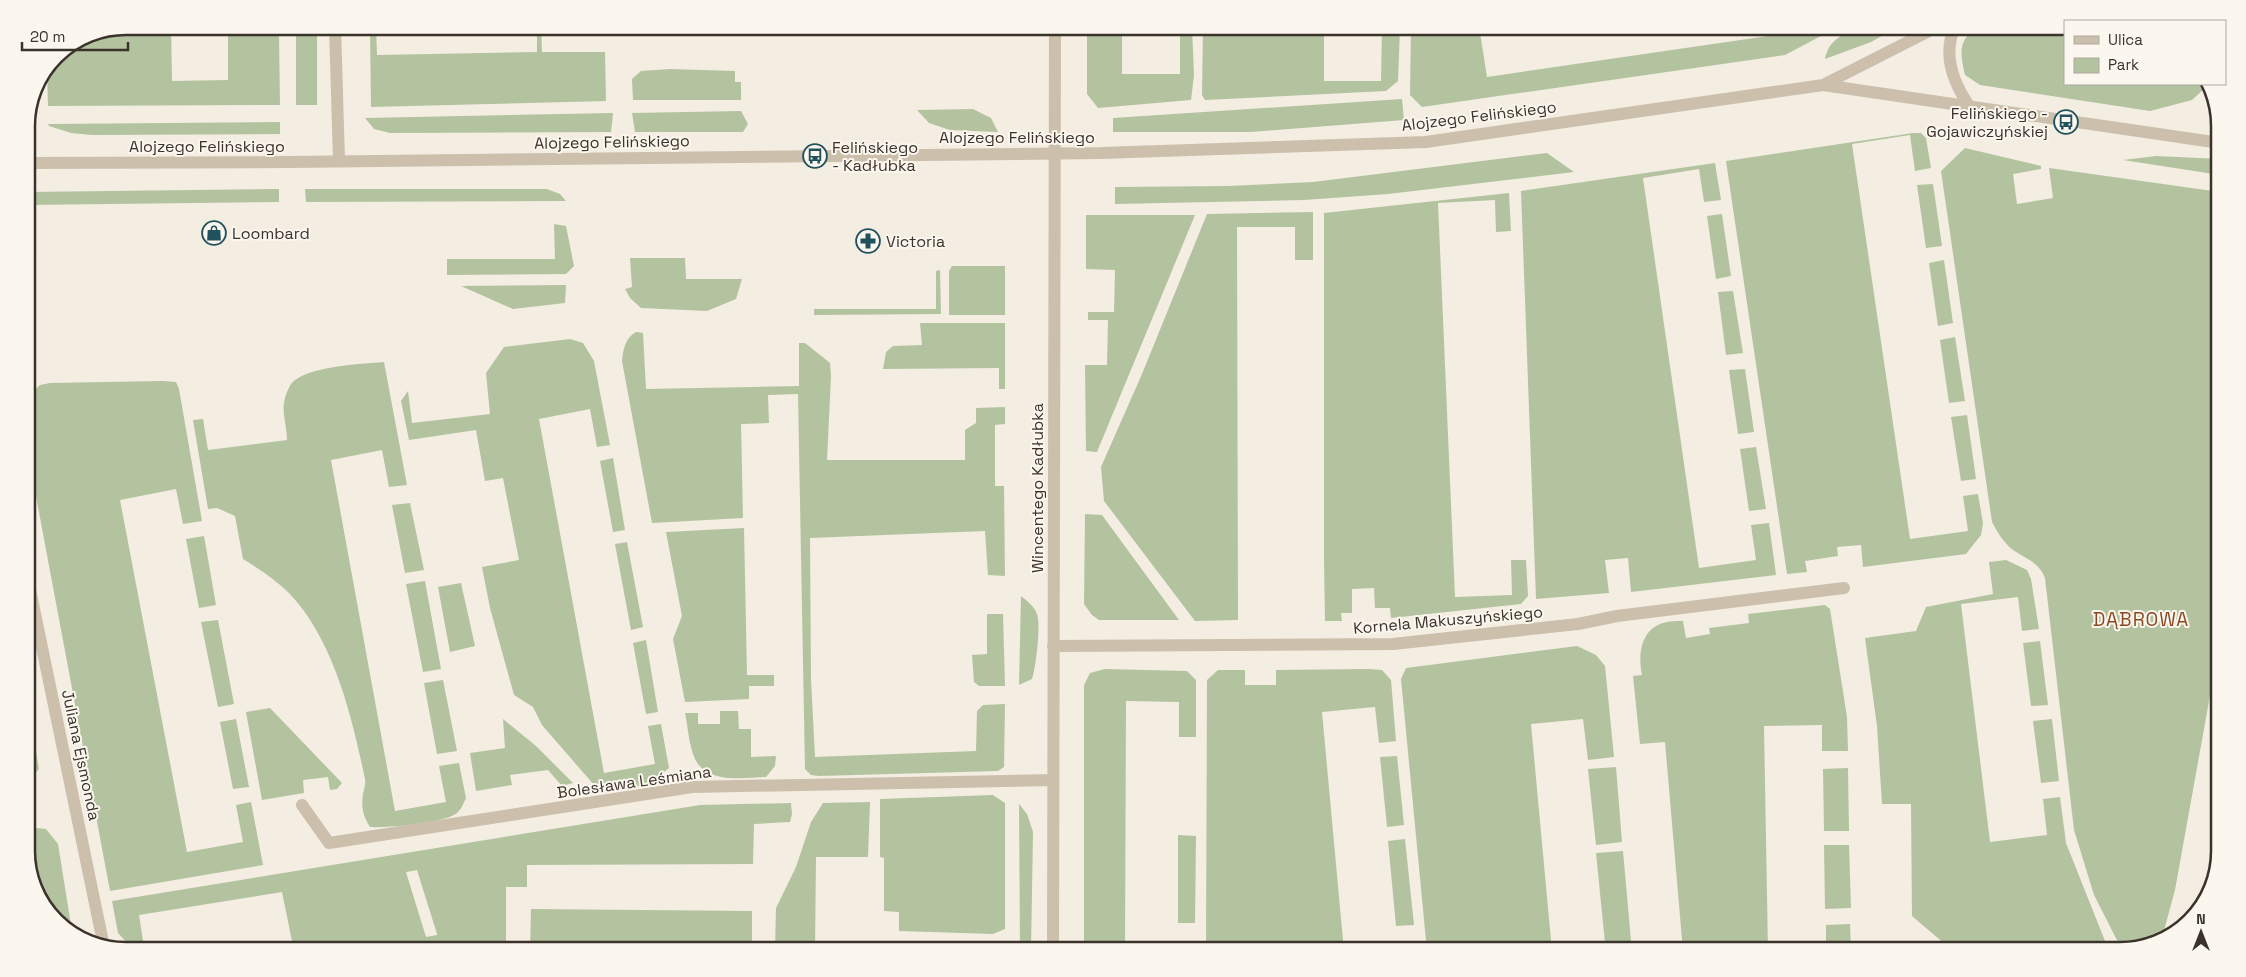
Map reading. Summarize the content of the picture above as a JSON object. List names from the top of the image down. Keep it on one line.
{"streets":{"street":["Alojzego Felińskiego","Wincentego Kadłubka","Kornela Makuszyńskiego","Juliana Ejsmonda","Bolesława Leśmiana"]},"crossings":[["Alojzego Felińskiego","Wincentego Kadłubka"],["Wincentego Kadłubka","Kornela Makuszyńskiego"],["Wincentego Kadłubka","Bolesława Leśmiana"]],"districts":["DĄBROWA"],"places":{"bus stop":["Felińskiego - Gojawiczyńskiej","Felińskiego - Kadłubka"],"shop":["Loombard"],"pharmacy":["Victoria"]},"legend":["Ulica","Park"],"scale_bar":"20 m","north":"top"}
